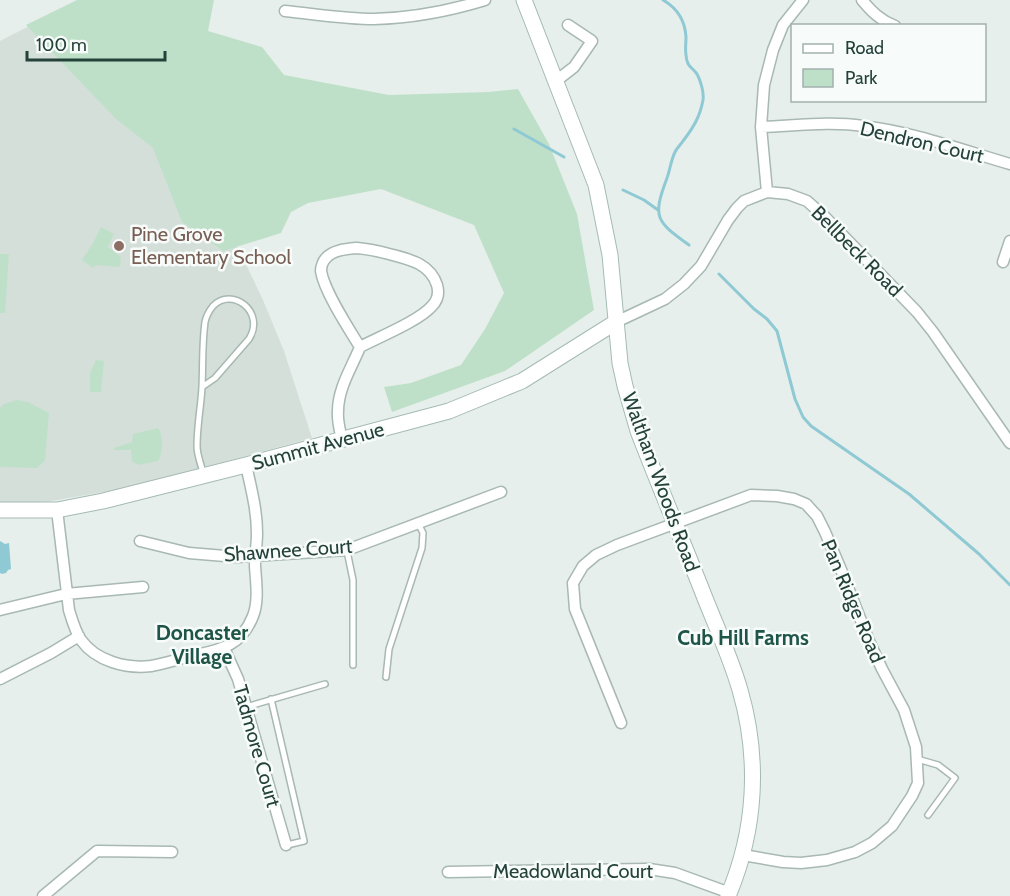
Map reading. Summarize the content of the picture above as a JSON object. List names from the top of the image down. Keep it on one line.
{"streets":{"street":["Dendron Court","Bellbeck Road","Summit Avenue","Waltham Woods Road","Shawnee Court","Pan Ridge Road","Tadmore Court","Meadowland Court"]},"crossings":[["Summit Avenue","Waltham Woods Road"],["Waltham Woods Road","Pan Ridge Road"],["Waltham Woods Road","Meadowland Court"]],"districts":["Doncaster Village","Cub Hill Farms"],"places":["Pine Grove Elementary School"],"legend":["Road","Park"],"scale_bar":"100 m"}
